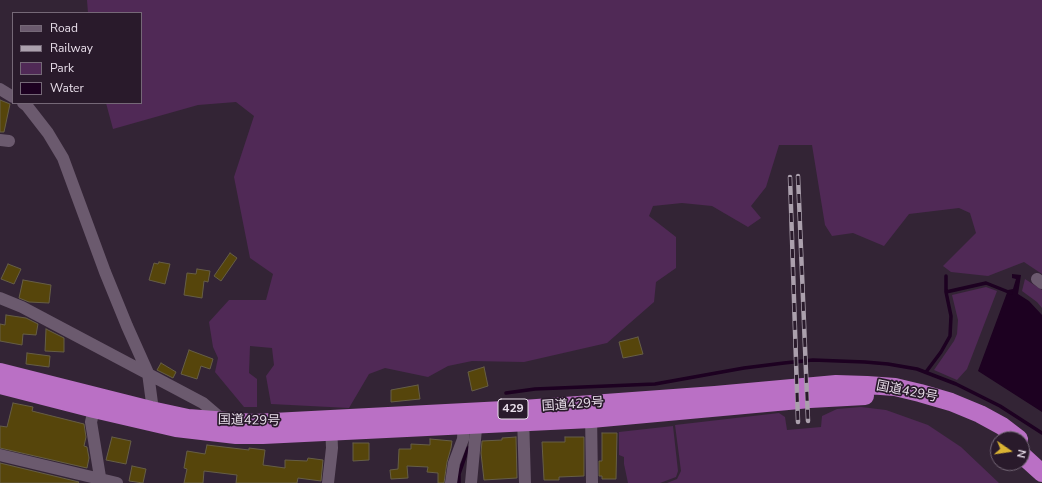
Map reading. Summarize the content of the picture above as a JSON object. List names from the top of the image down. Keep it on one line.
{"streets":{"highway":["国道429号","429"]},"legend":["Road","Railway","Park","Water"],"north":"right"}
